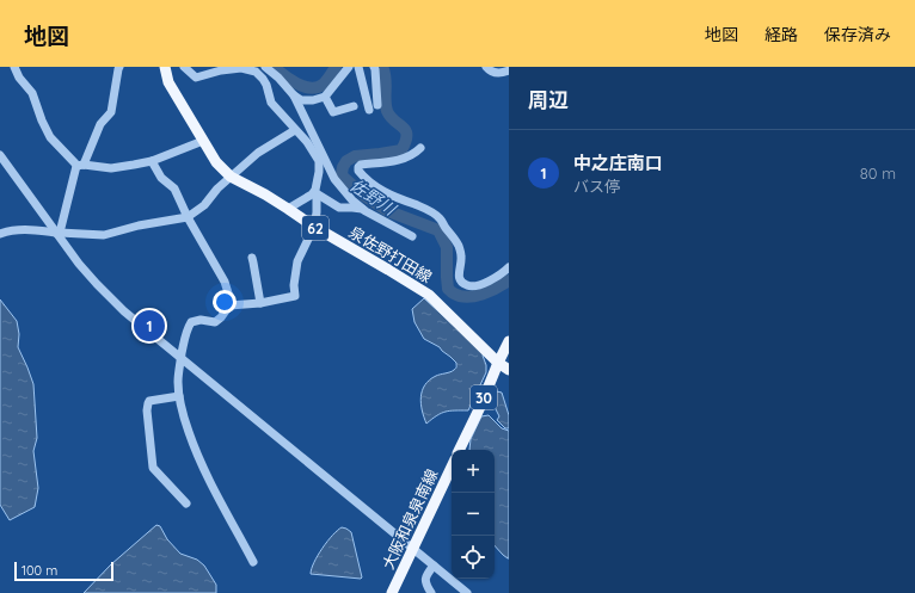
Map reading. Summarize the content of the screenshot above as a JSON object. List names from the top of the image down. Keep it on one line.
{"streets":{"main road":["62","泉佐野打田線","30","大阪和泉泉南線"]},"crossings":[["泉佐野打田線","30"]],"water":["佐野川"],"scale_bar":"100 m","page":{"header":"地図","nav":["地図","経路","保存済み"],"heading":"周辺","list":[{"mark":"1","name":"中之庄南口","note":"バス停","value":"80 m"}],"pins":"1","map_buttons":["+","−"],"scale":"100 m"}}
